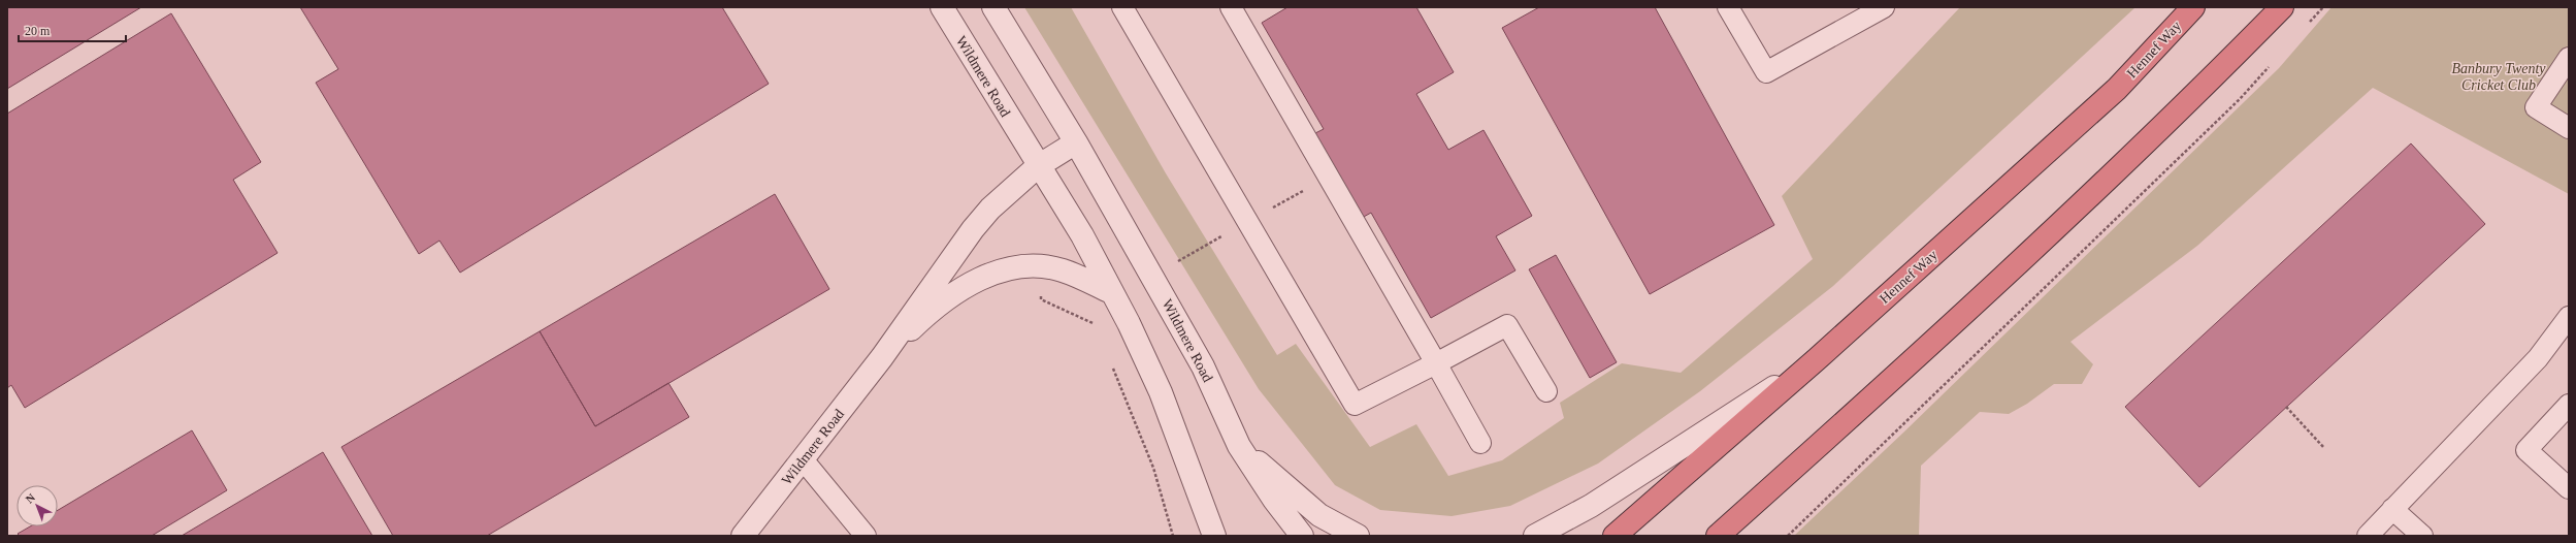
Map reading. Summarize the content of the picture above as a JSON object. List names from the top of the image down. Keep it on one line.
{"streets":{"highway":["Hennef Way"],"street":["Wildmere Road"]},"parks":["Banbury Twenty Cricket Club"],"scale_bar":"20 m","north":"top left"}
